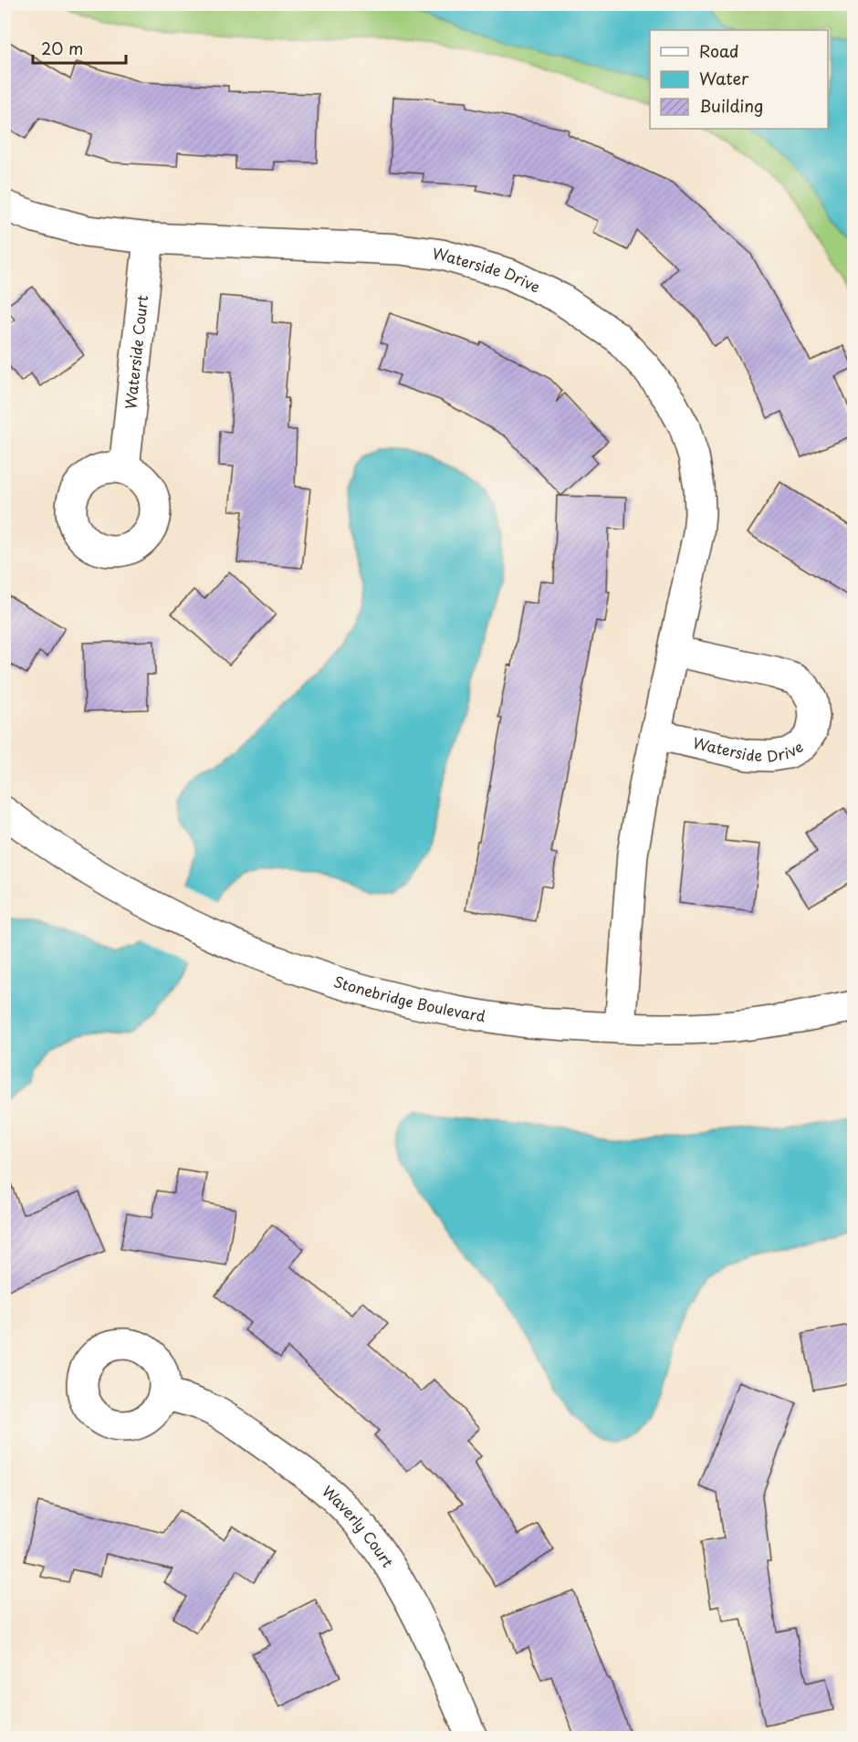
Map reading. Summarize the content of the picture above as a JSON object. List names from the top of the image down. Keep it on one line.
{"streets":{"street":["Waterside Drive","Waterside Court","Stonebridge Boulevard","Waverly Court"]},"crossings":[["Waterside Drive","Waterside Court"],["Waterside Drive","Stonebridge Boulevard"]],"legend":["Road","Water","Building"],"scale_bar":"20 m"}
